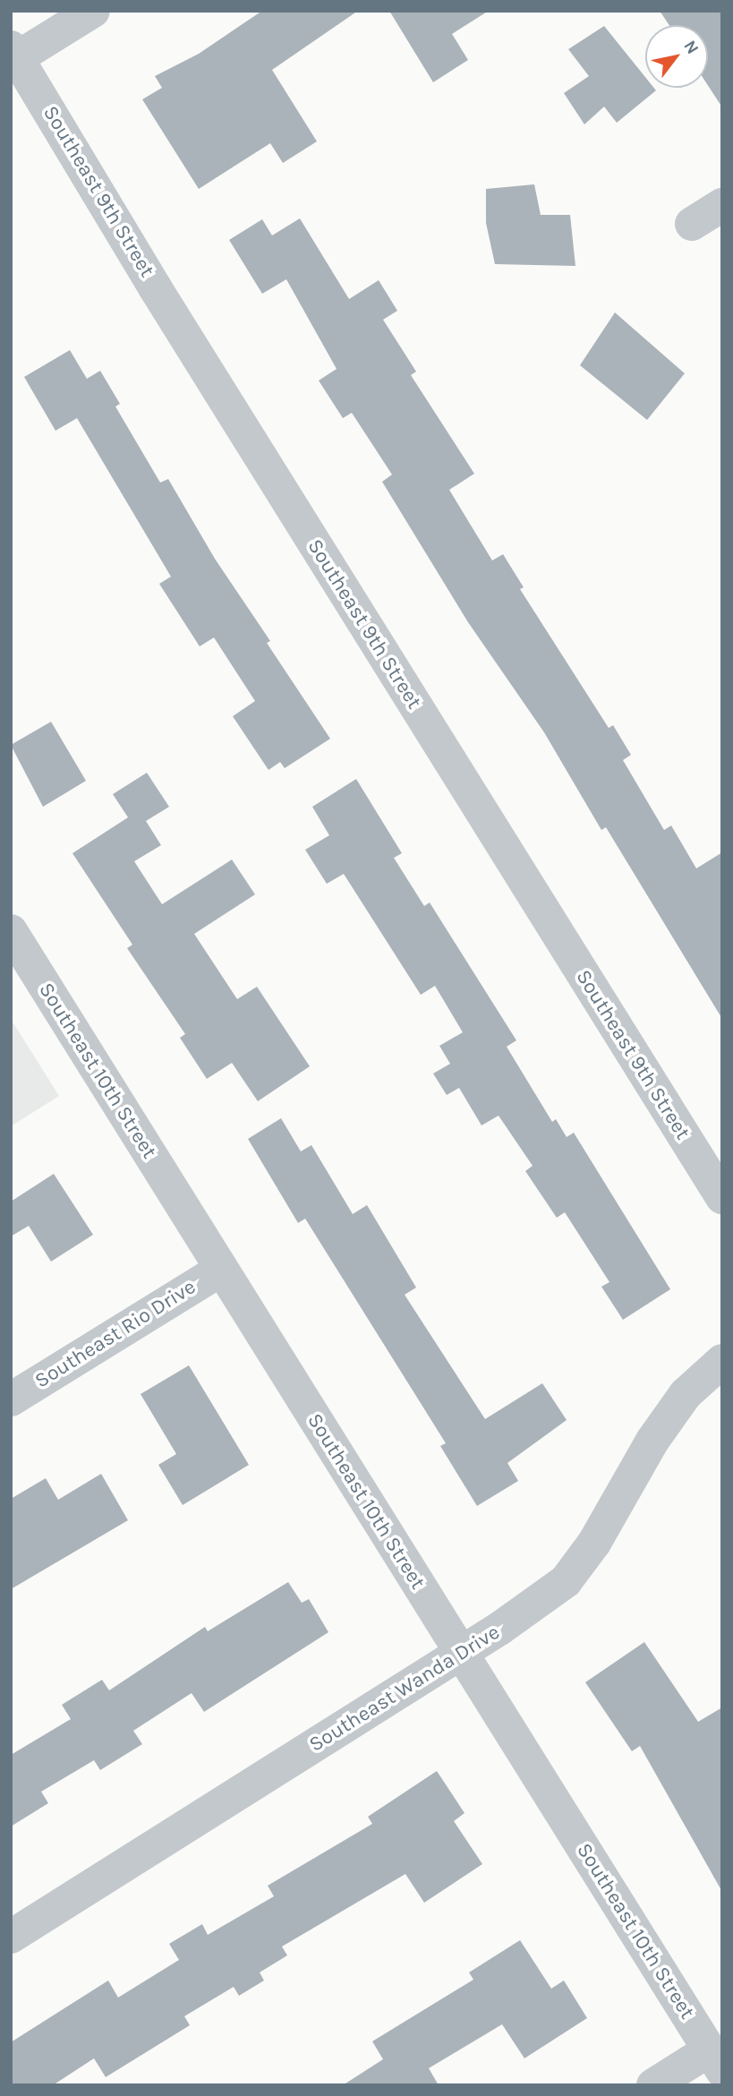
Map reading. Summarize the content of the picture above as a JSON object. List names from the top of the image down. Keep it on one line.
{"streets":{"street":["Southeast 9th Street","Southeast 10th Street","Southeast Rio Drive","Southeast Wanda Drive"]},"crossings":[["Southeast 10th Street","Southeast Rio Drive"],["Southeast 10th Street","Southeast Wanda Drive"]],"north":"top right"}
